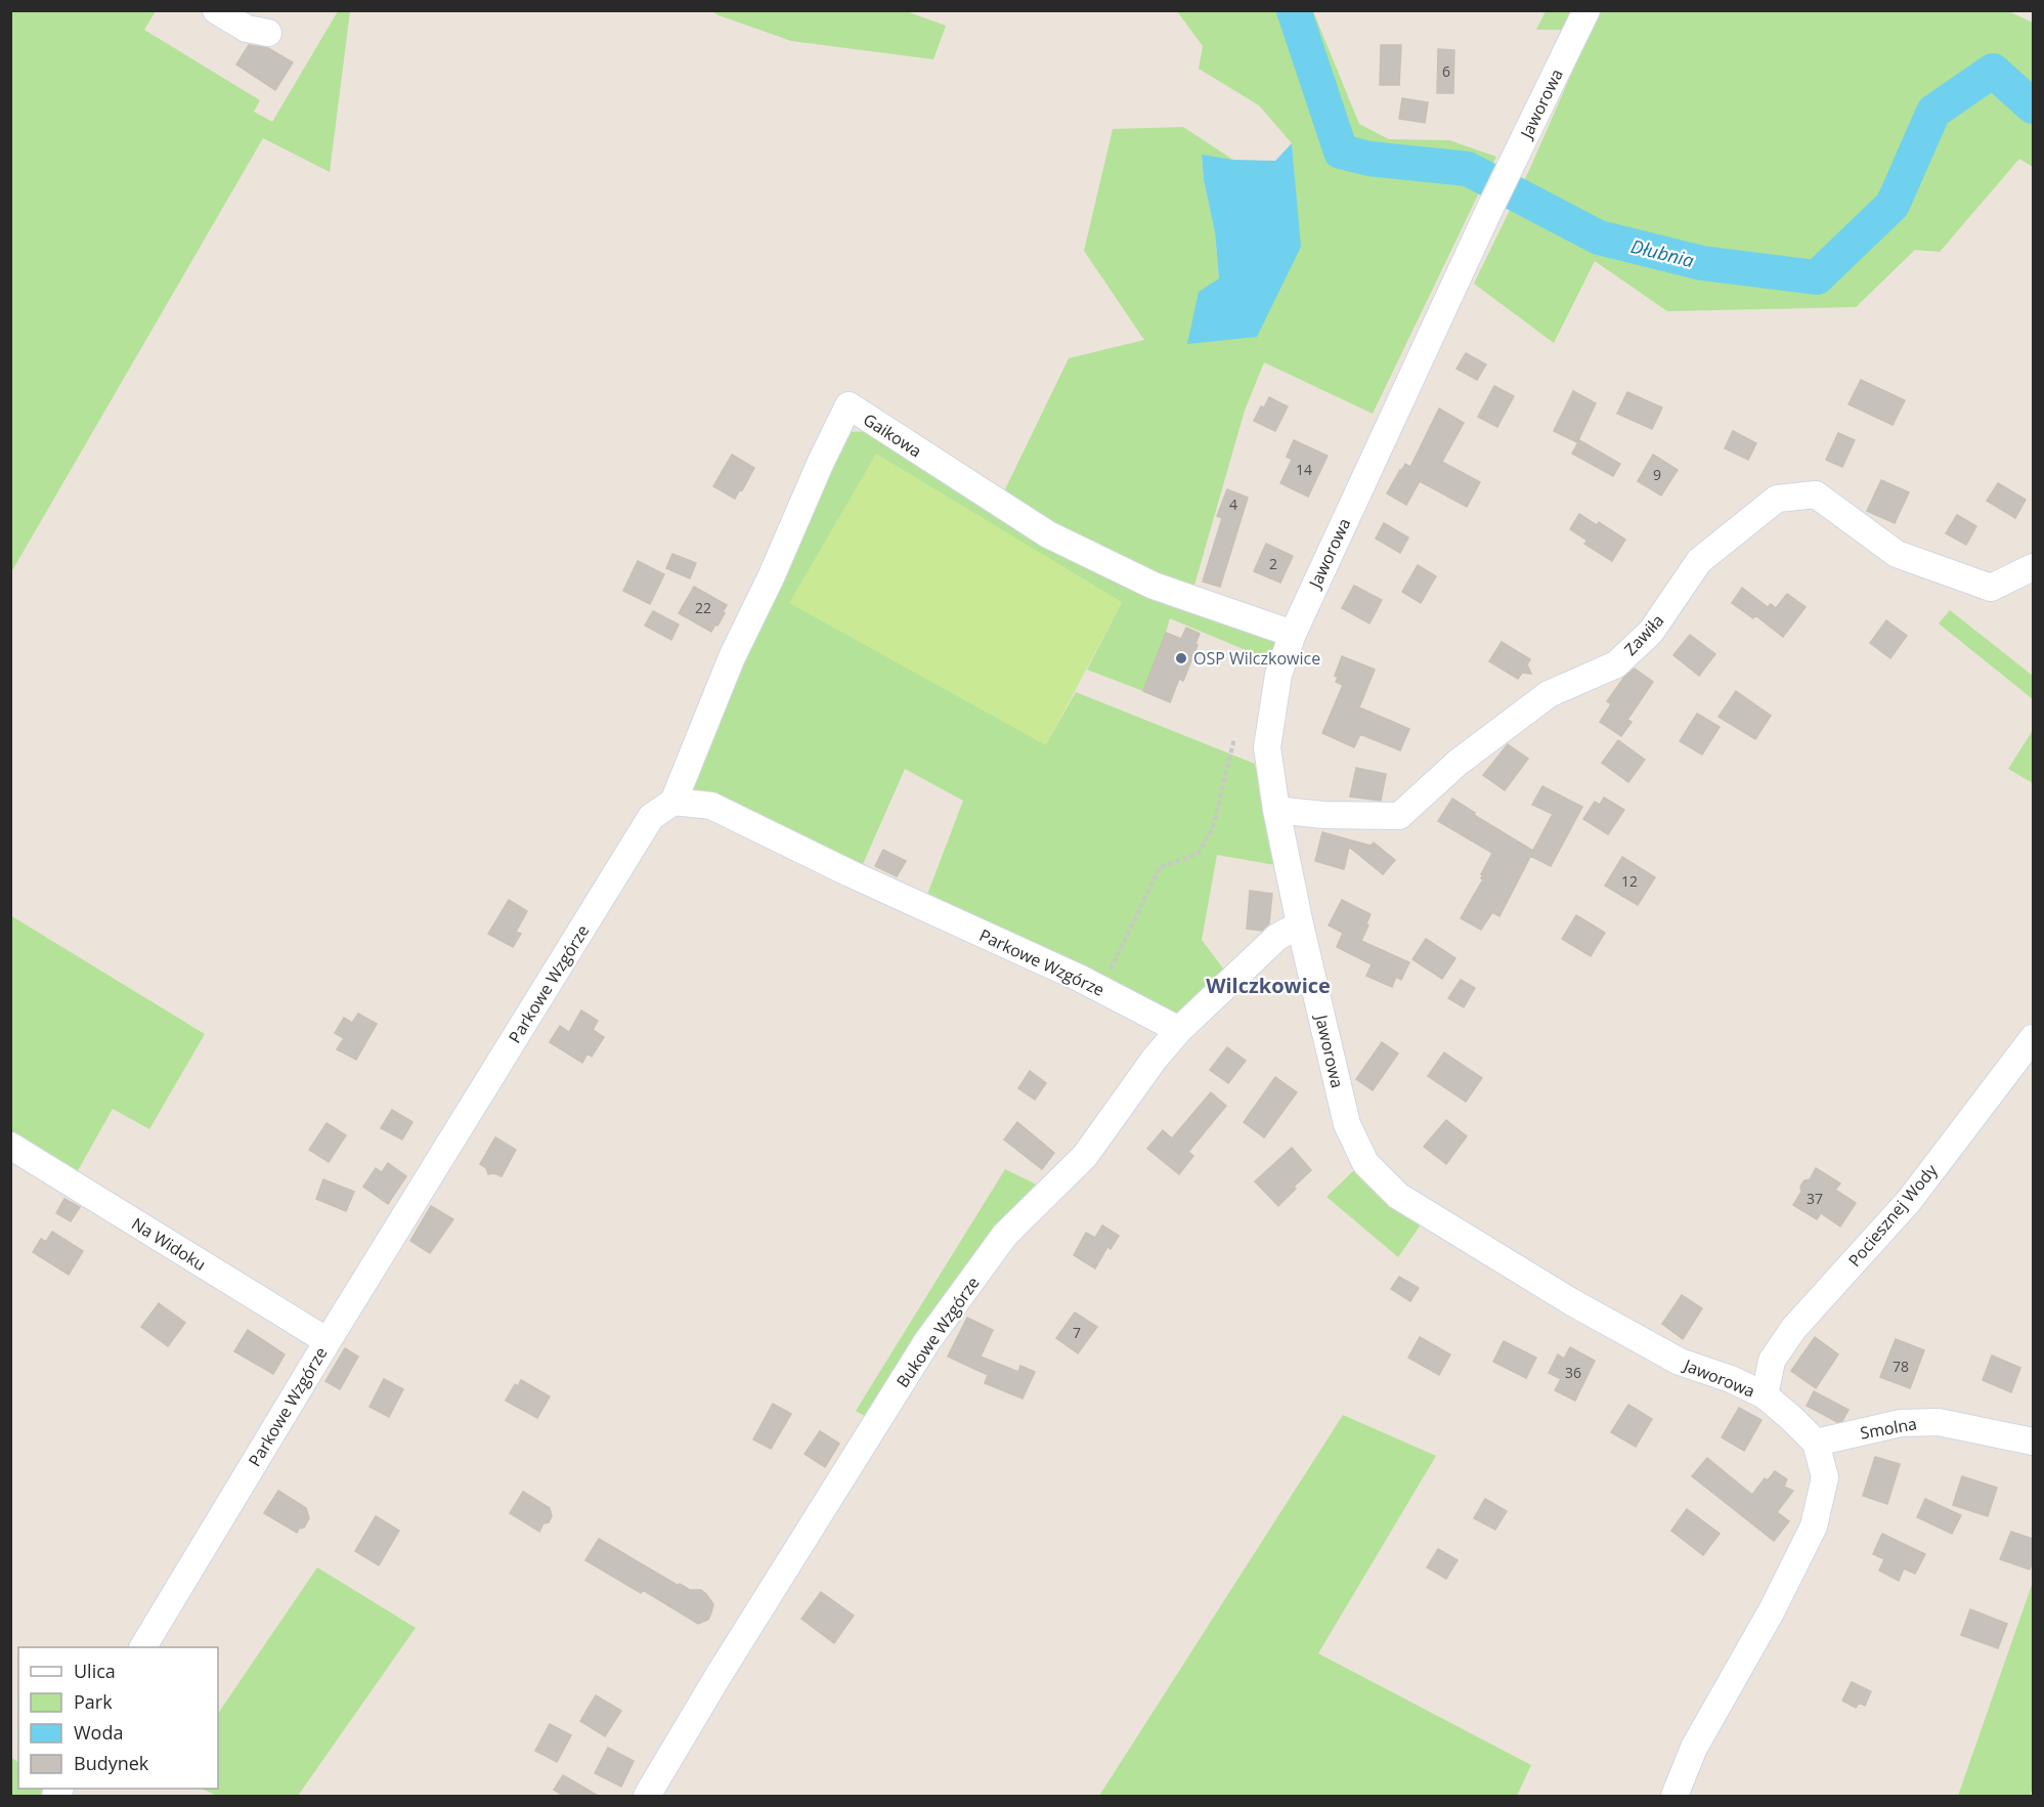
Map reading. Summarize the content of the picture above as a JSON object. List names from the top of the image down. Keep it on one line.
{"streets":{"street":["Jaworowa","Gaikowa","Zawiła","Parkowe Wzgórze","Pociesznej Wody","Na Widoku","Bukowe Wzgórze","Smolna"]},"crossings":[["Jaworowa","Gaikowa"],["Jaworowa","Zawiła"],["Jaworowa","Pociesznej Wody"],["Jaworowa","Bukowe Wzgórze"],["Jaworowa","Smolna"],["Gaikowa","Parkowe Wzgórze"],["Parkowe Wzgórze","Na Widoku"],["Parkowe Wzgórze","Bukowe Wzgórze"]],"districts":["Wilczkowice"],"water":["Dłubnia"],"places":["OSP Wilczkowice"],"house_numbers":["6","14","9","4","2","22","12","37","7","78","36"],"legend":["Ulica","Park","Woda","Budynek"]}
